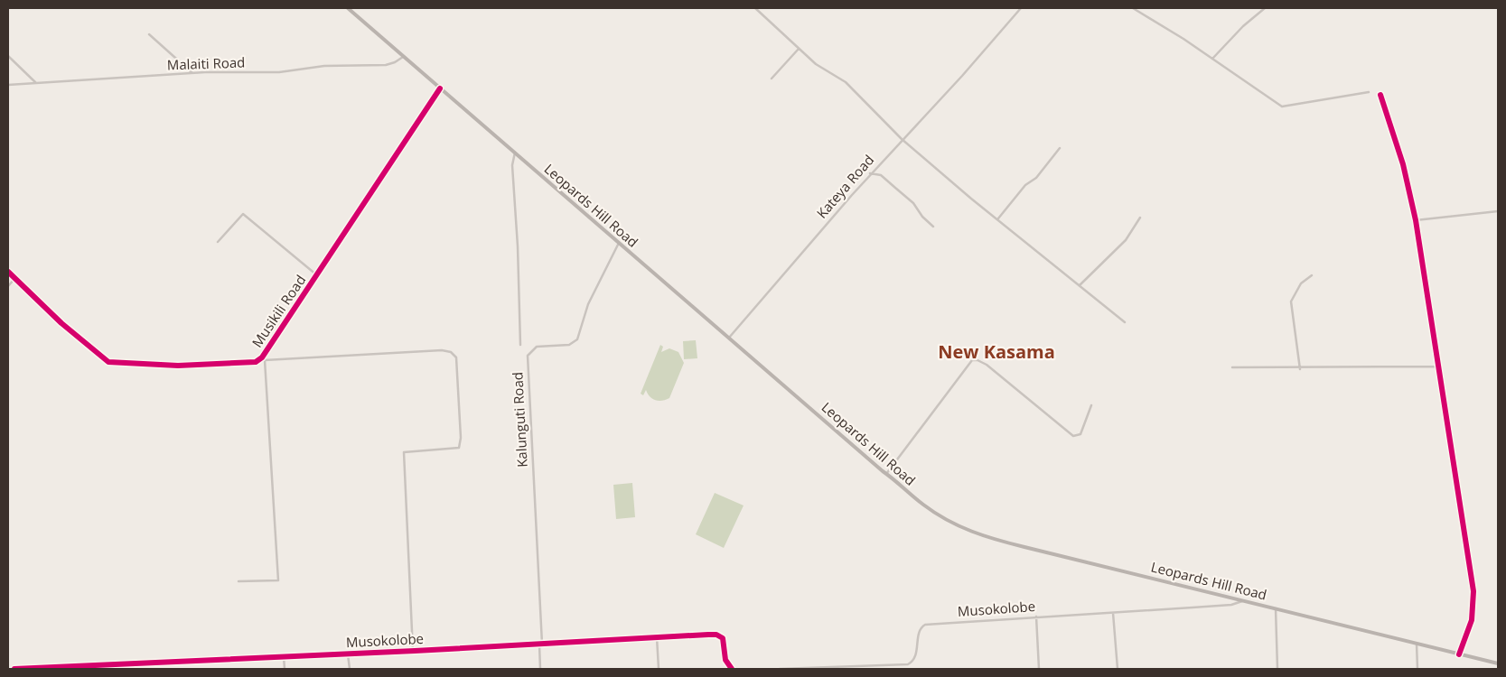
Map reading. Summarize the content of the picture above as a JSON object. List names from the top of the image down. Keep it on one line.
{"streets":{"main road":["Leopards Hill Road"],"street":["Malaiti Road","Kateya Road","Musikili Road","Kalunguti Road","Musokolobe"]},"crossings":[["Malaiti Road","Leopards Hill Road"],["Kateya Road","Leopards Hill Road"],["Leopards Hill Road","Musikili Road"],["Leopards Hill Road","Kalunguti Road"],["Leopards Hill Road","Musokolobe"],["Kalunguti Road","Musokolobe"]],"districts":["New Kasama"]}
